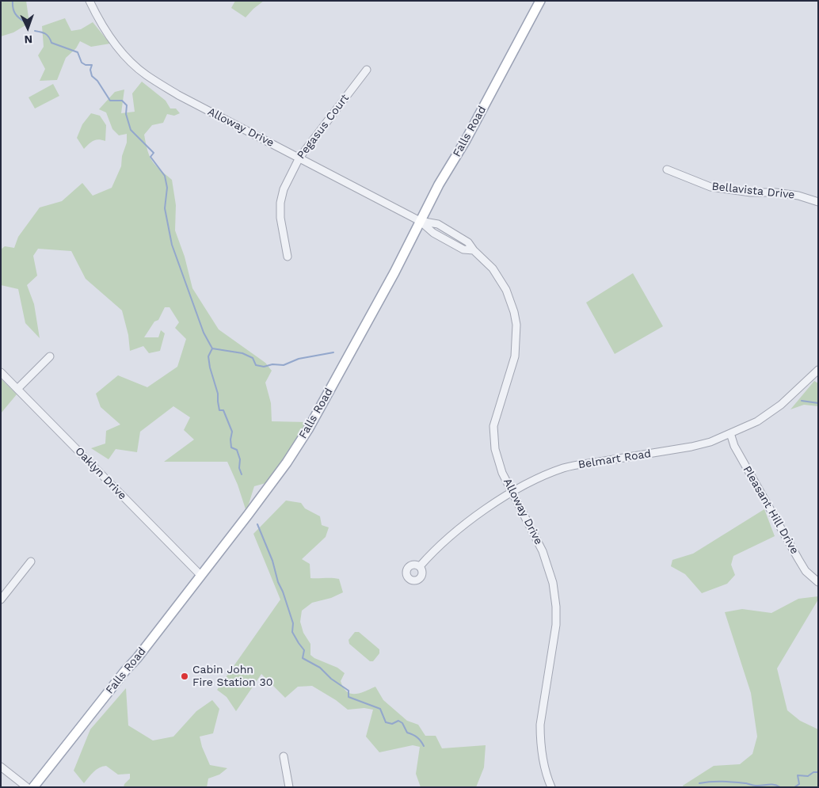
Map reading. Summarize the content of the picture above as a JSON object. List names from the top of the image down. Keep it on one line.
{"streets":{"main road":["Falls Road"],"street":["Pegasus Court","Alloway Drive","Bellavista Drive","Belmart Road","Oaklyn Drive","Pleasant Hill Drive"]},"crossings":[["Pegasus Court","Alloway Drive"],["Alloway Drive","Falls Road"],["Alloway Drive","Belmart Road"],["Falls Road","Oaklyn Drive"],["Belmart Road","Pleasant Hill Drive"]],"places":["Cabin John Fire Station 30"],"north":"bottom"}
